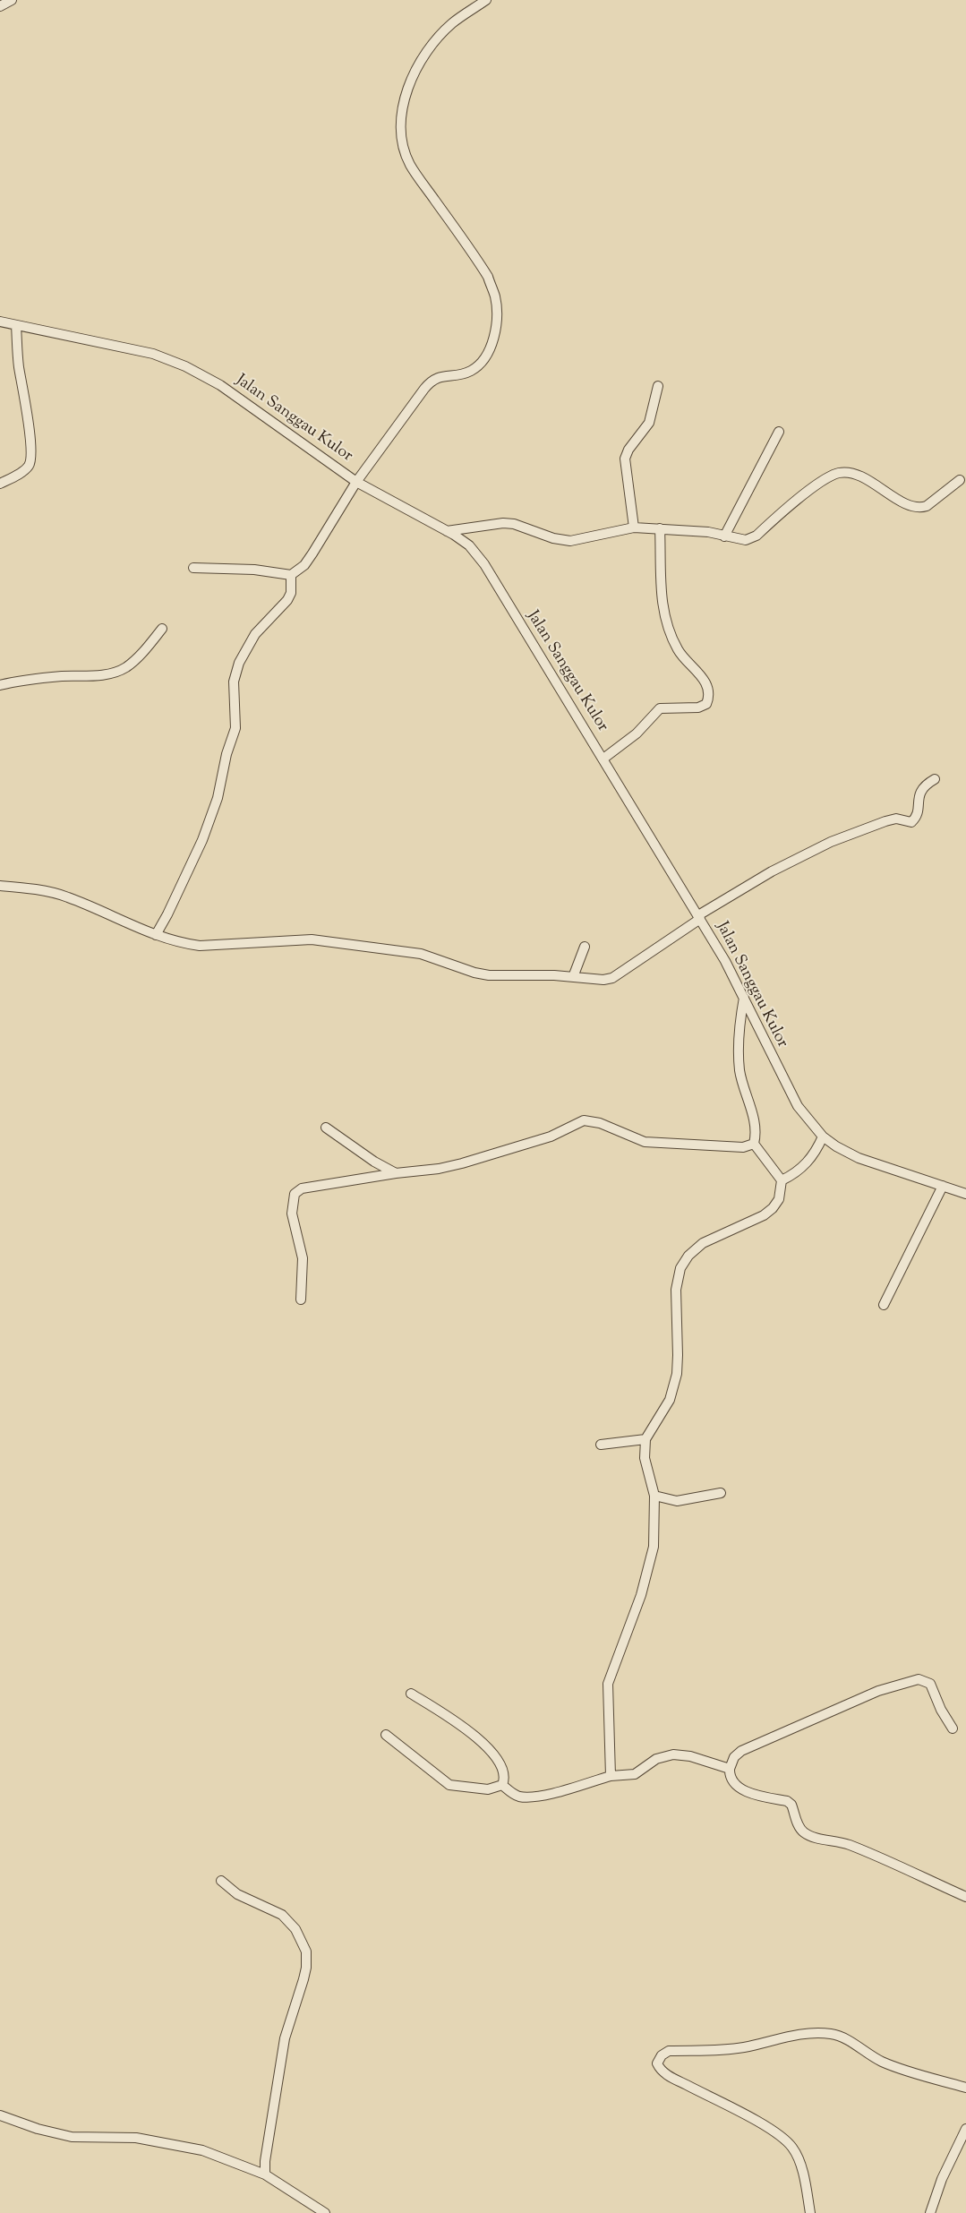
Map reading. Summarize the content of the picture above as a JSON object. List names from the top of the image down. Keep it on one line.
{"streets":{"street":["Jalan Sanggau Kulor"]}}
